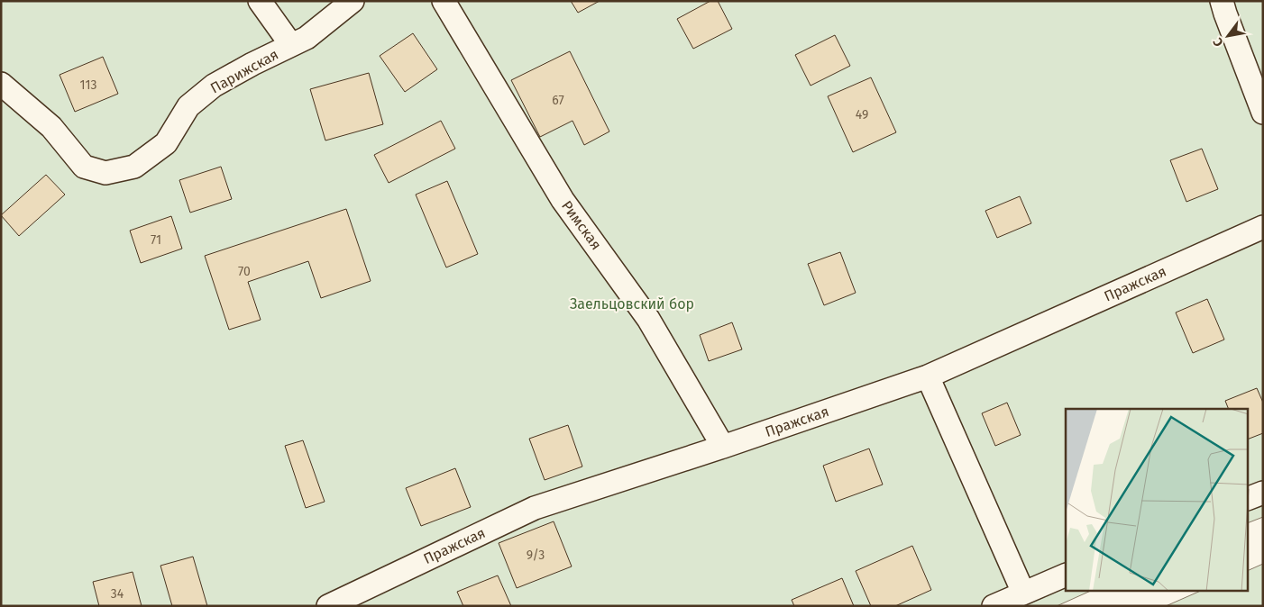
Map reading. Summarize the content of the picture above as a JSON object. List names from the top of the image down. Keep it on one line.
{"streets":{"street":["Парижская","Римская","Пражская"]},"crossings":[["Римская","Пражская"]],"parks":["Заельцовский бор"],"house_numbers":["113","67","49","71","70","9/3","34"],"north":"bottom left"}
